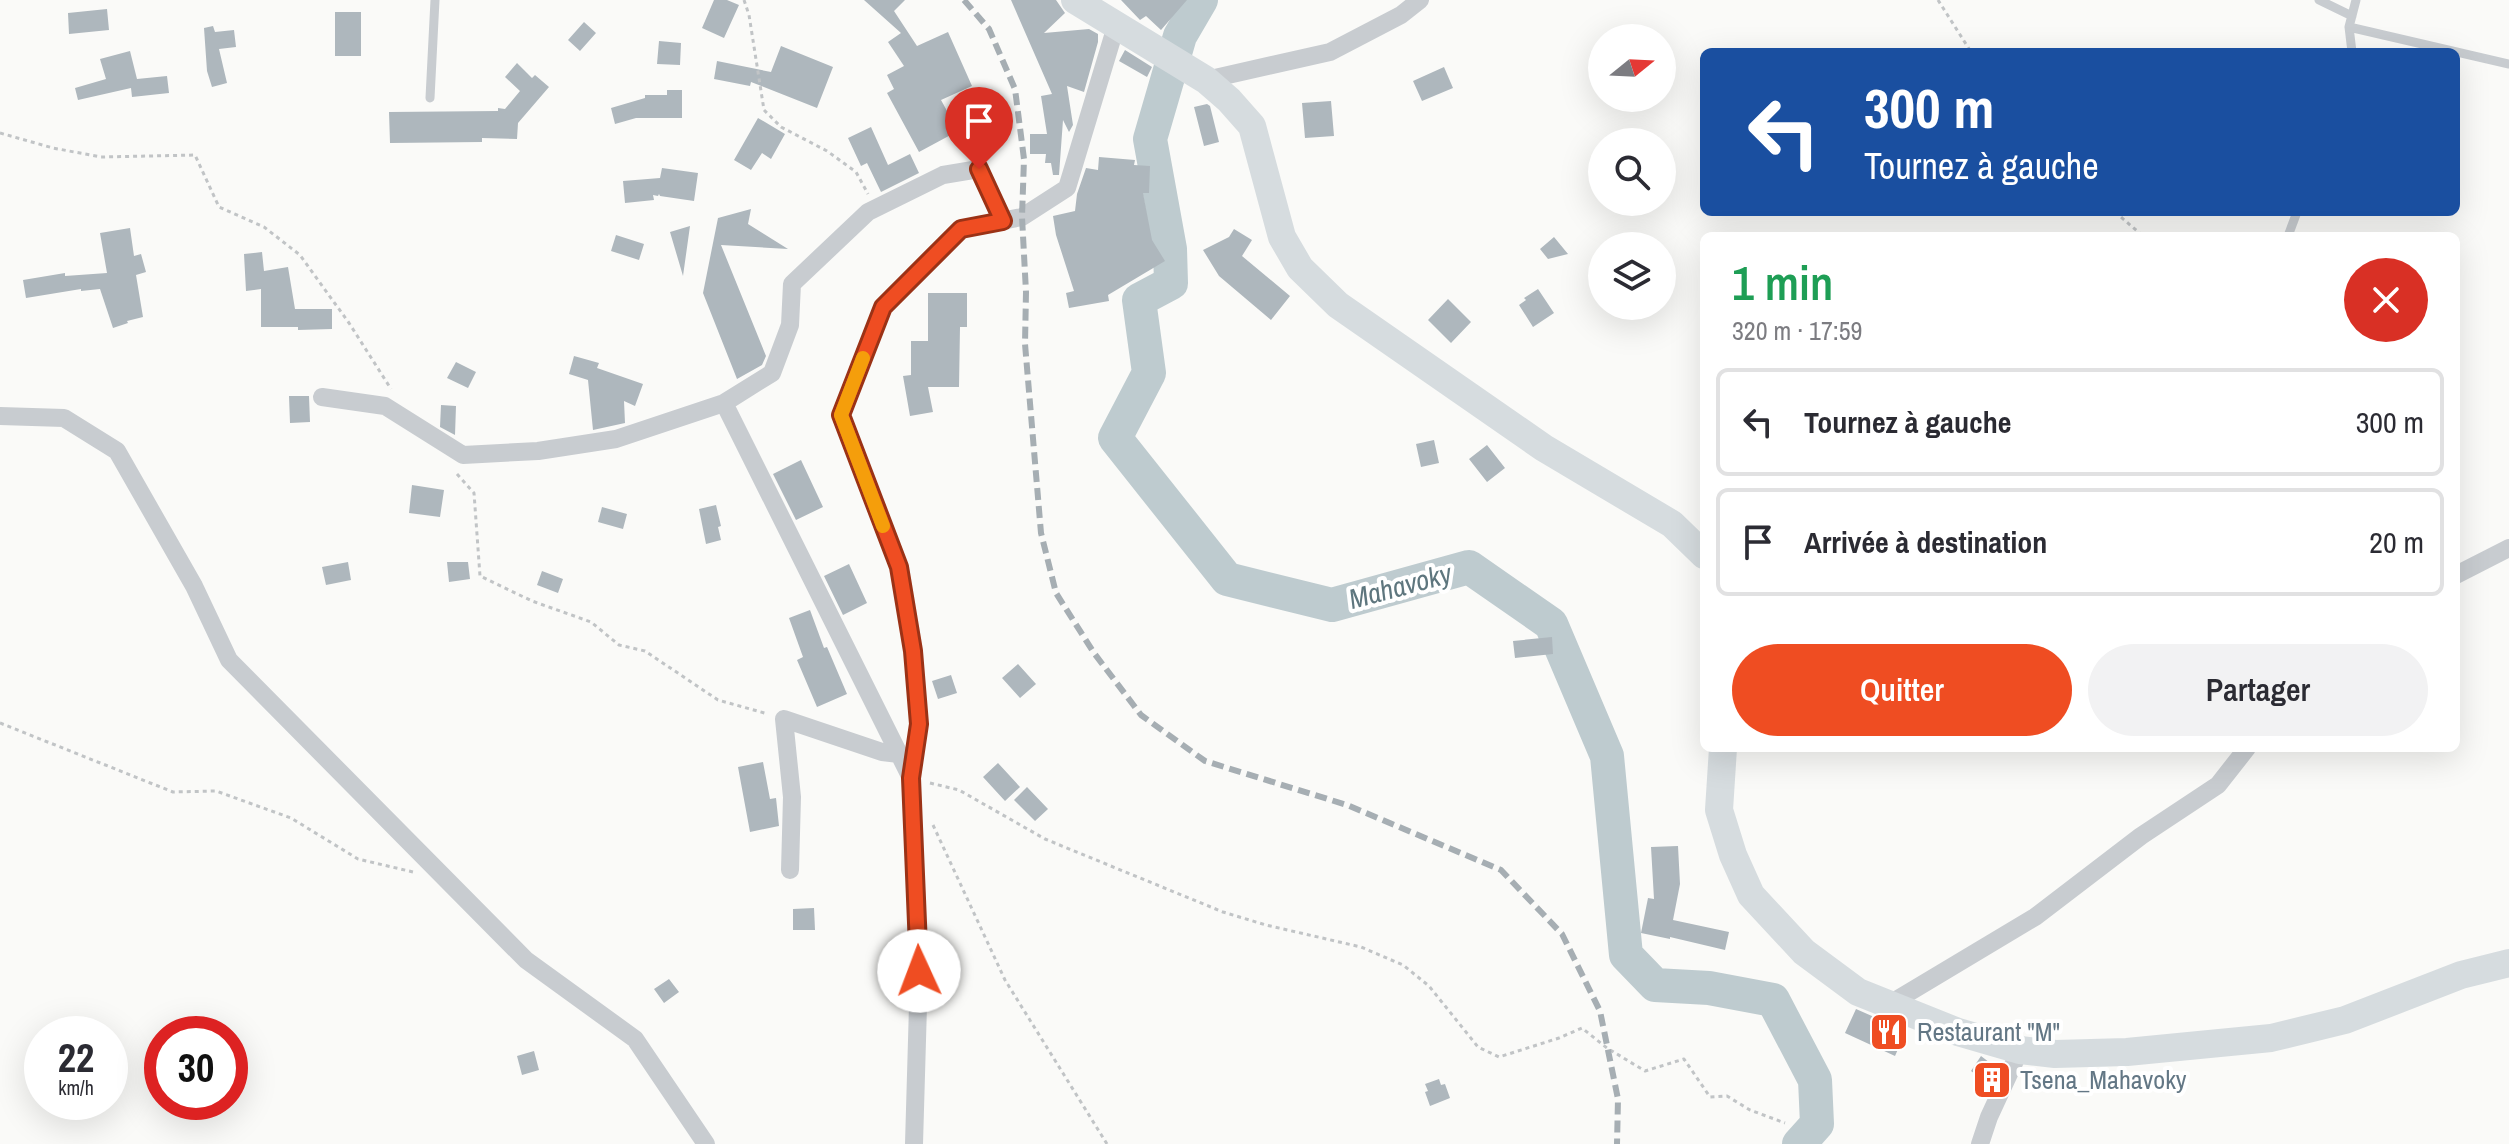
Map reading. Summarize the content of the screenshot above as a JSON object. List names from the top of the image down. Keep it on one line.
{"water":["Mahavoky"],"places":{"restaurant":["Restaurant \"M\""],"building":["Tsena_Mahavoky"]},"north":"right","page":{"turn":["300 m","Tournez à gauche"],"heading":["1 min","320 m · 17:59"],"list":[{"name":"Tournez à gauche","value":"300 m"},{"name":"Arrivée à destination","value":"20 m"}],"buttons":["Quitter","Partager"],"speed":"22 km/h","limit":"30"}}
